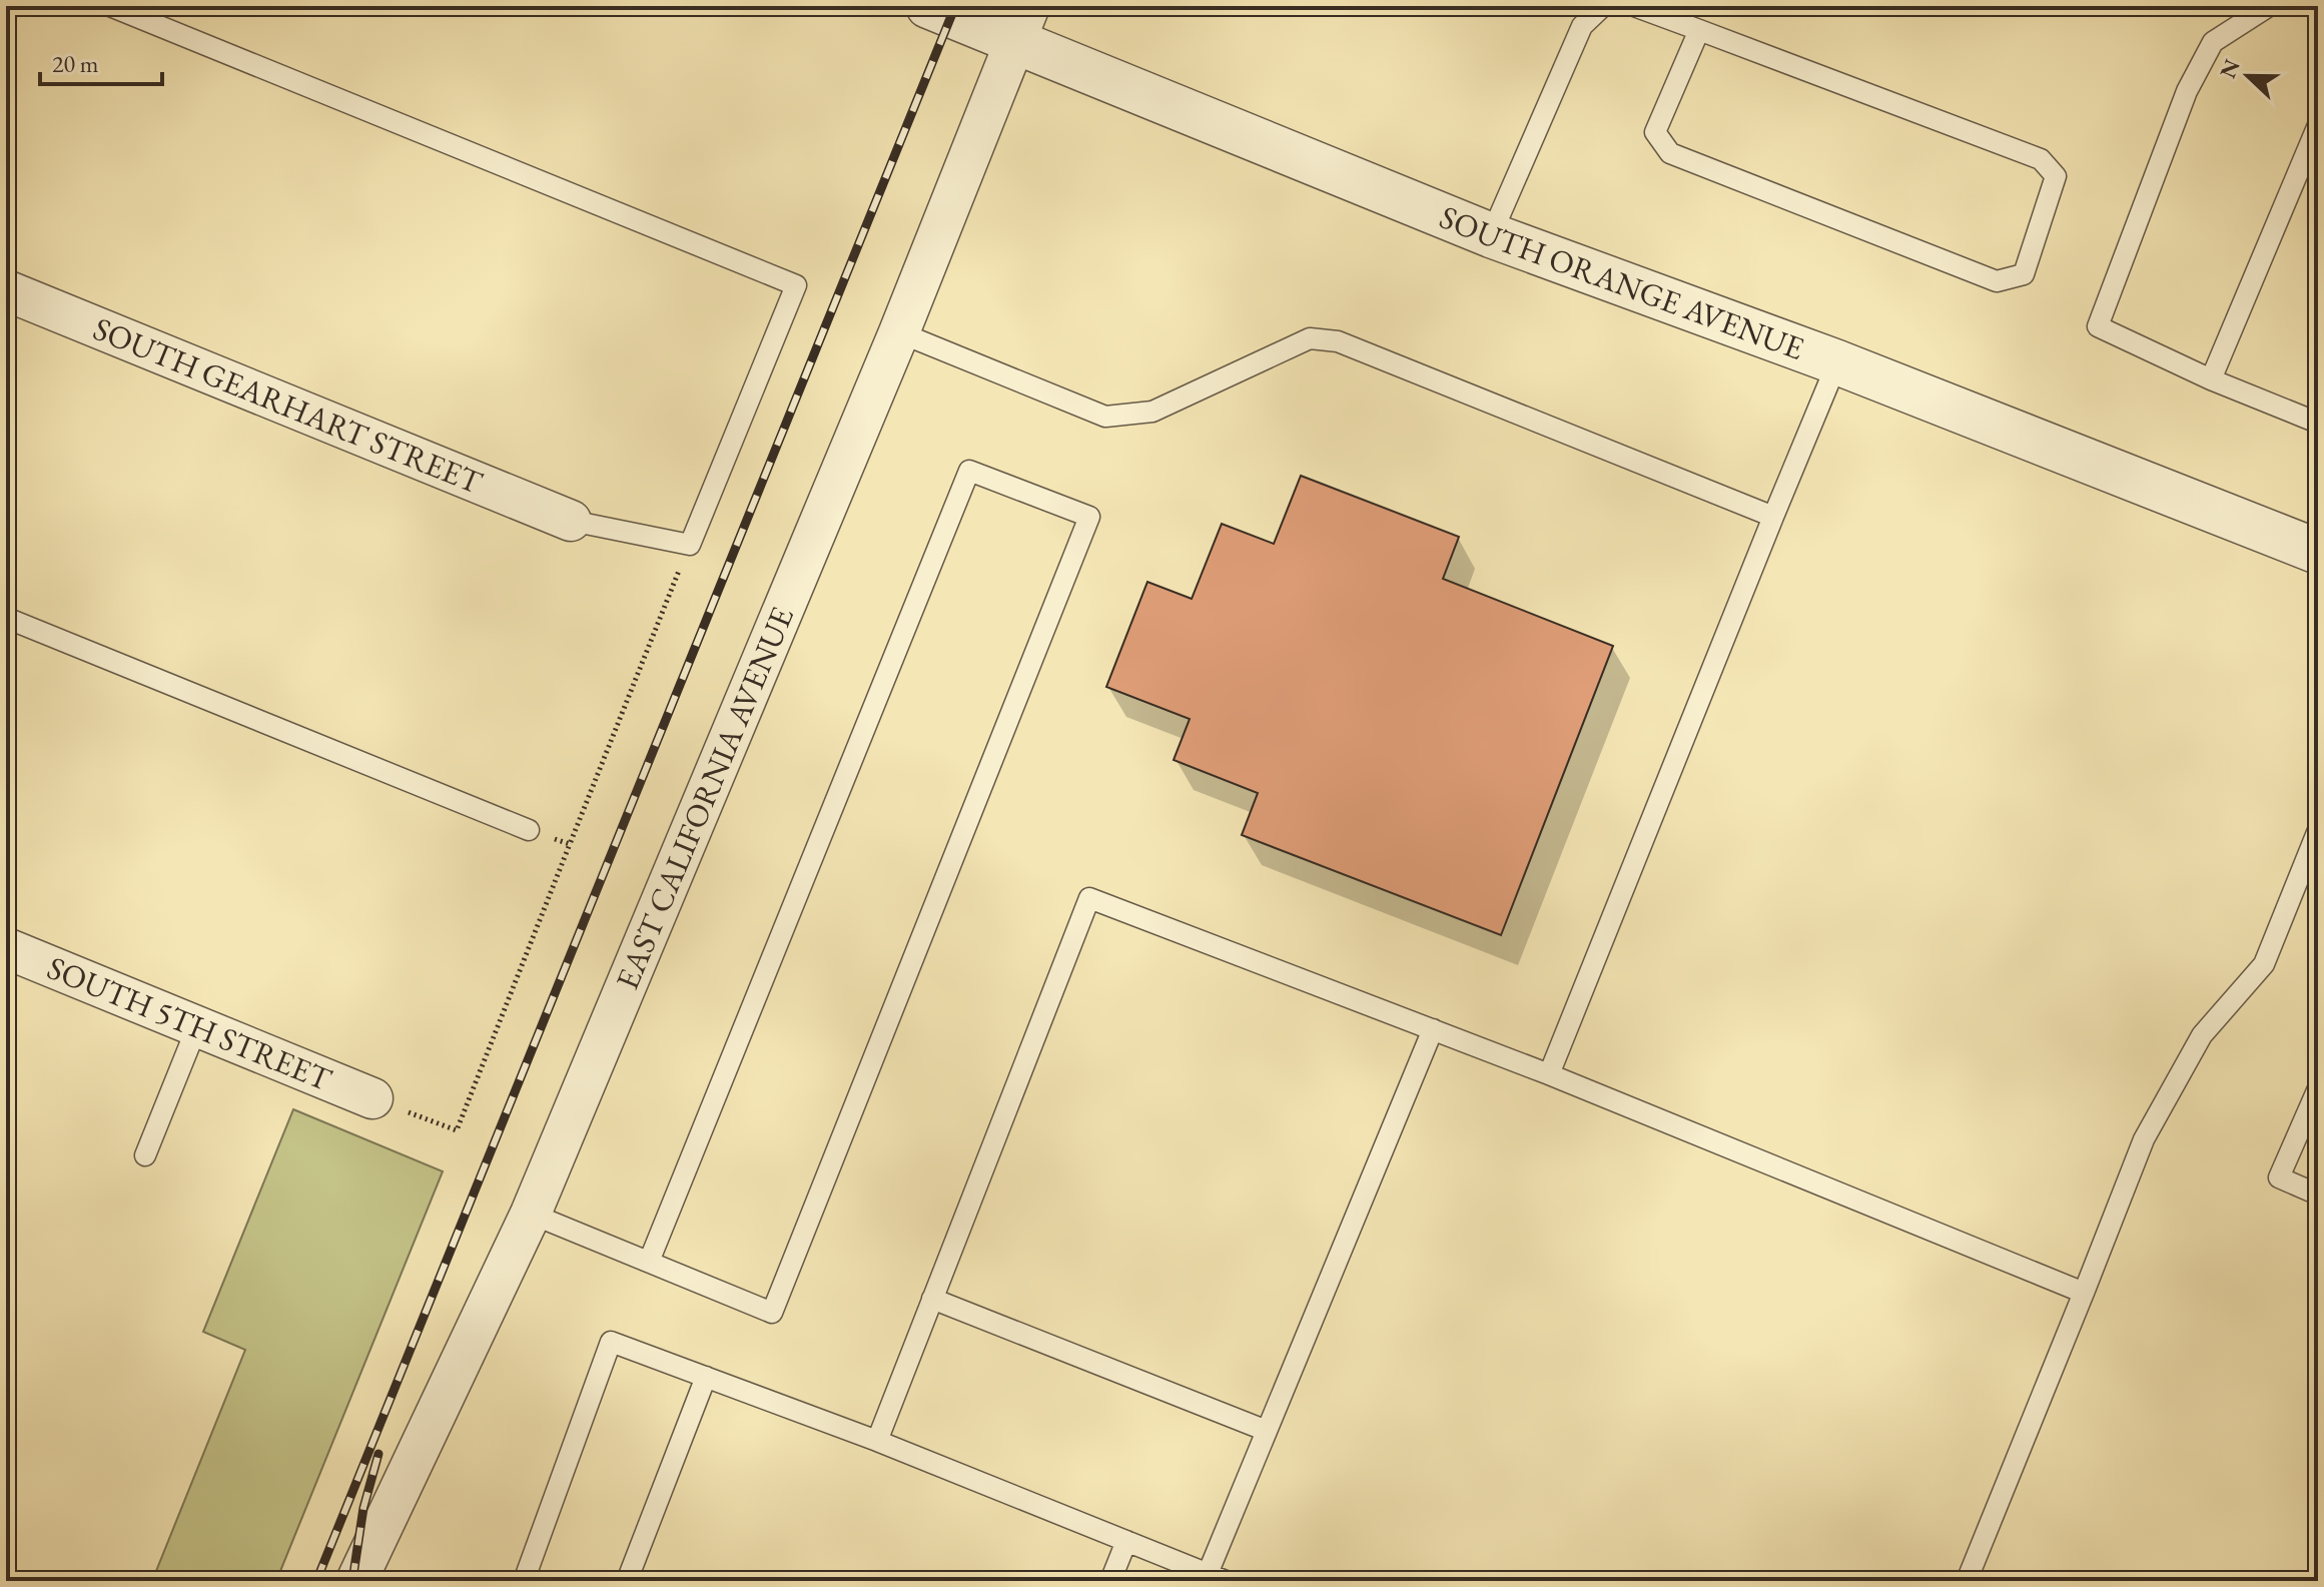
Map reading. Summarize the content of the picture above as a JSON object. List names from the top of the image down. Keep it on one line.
{"streets":{"street":["SOUTH ORANGE AVENUE","SOUTH GEARHART STREET","EAST CALIFORNIA AVENUE","SOUTH 5TH STREET"]},"crossings":[["SOUTH ORANGE AVENUE","EAST CALIFORNIA AVENUE"]],"scale_bar":"20 m","north":"left"}
